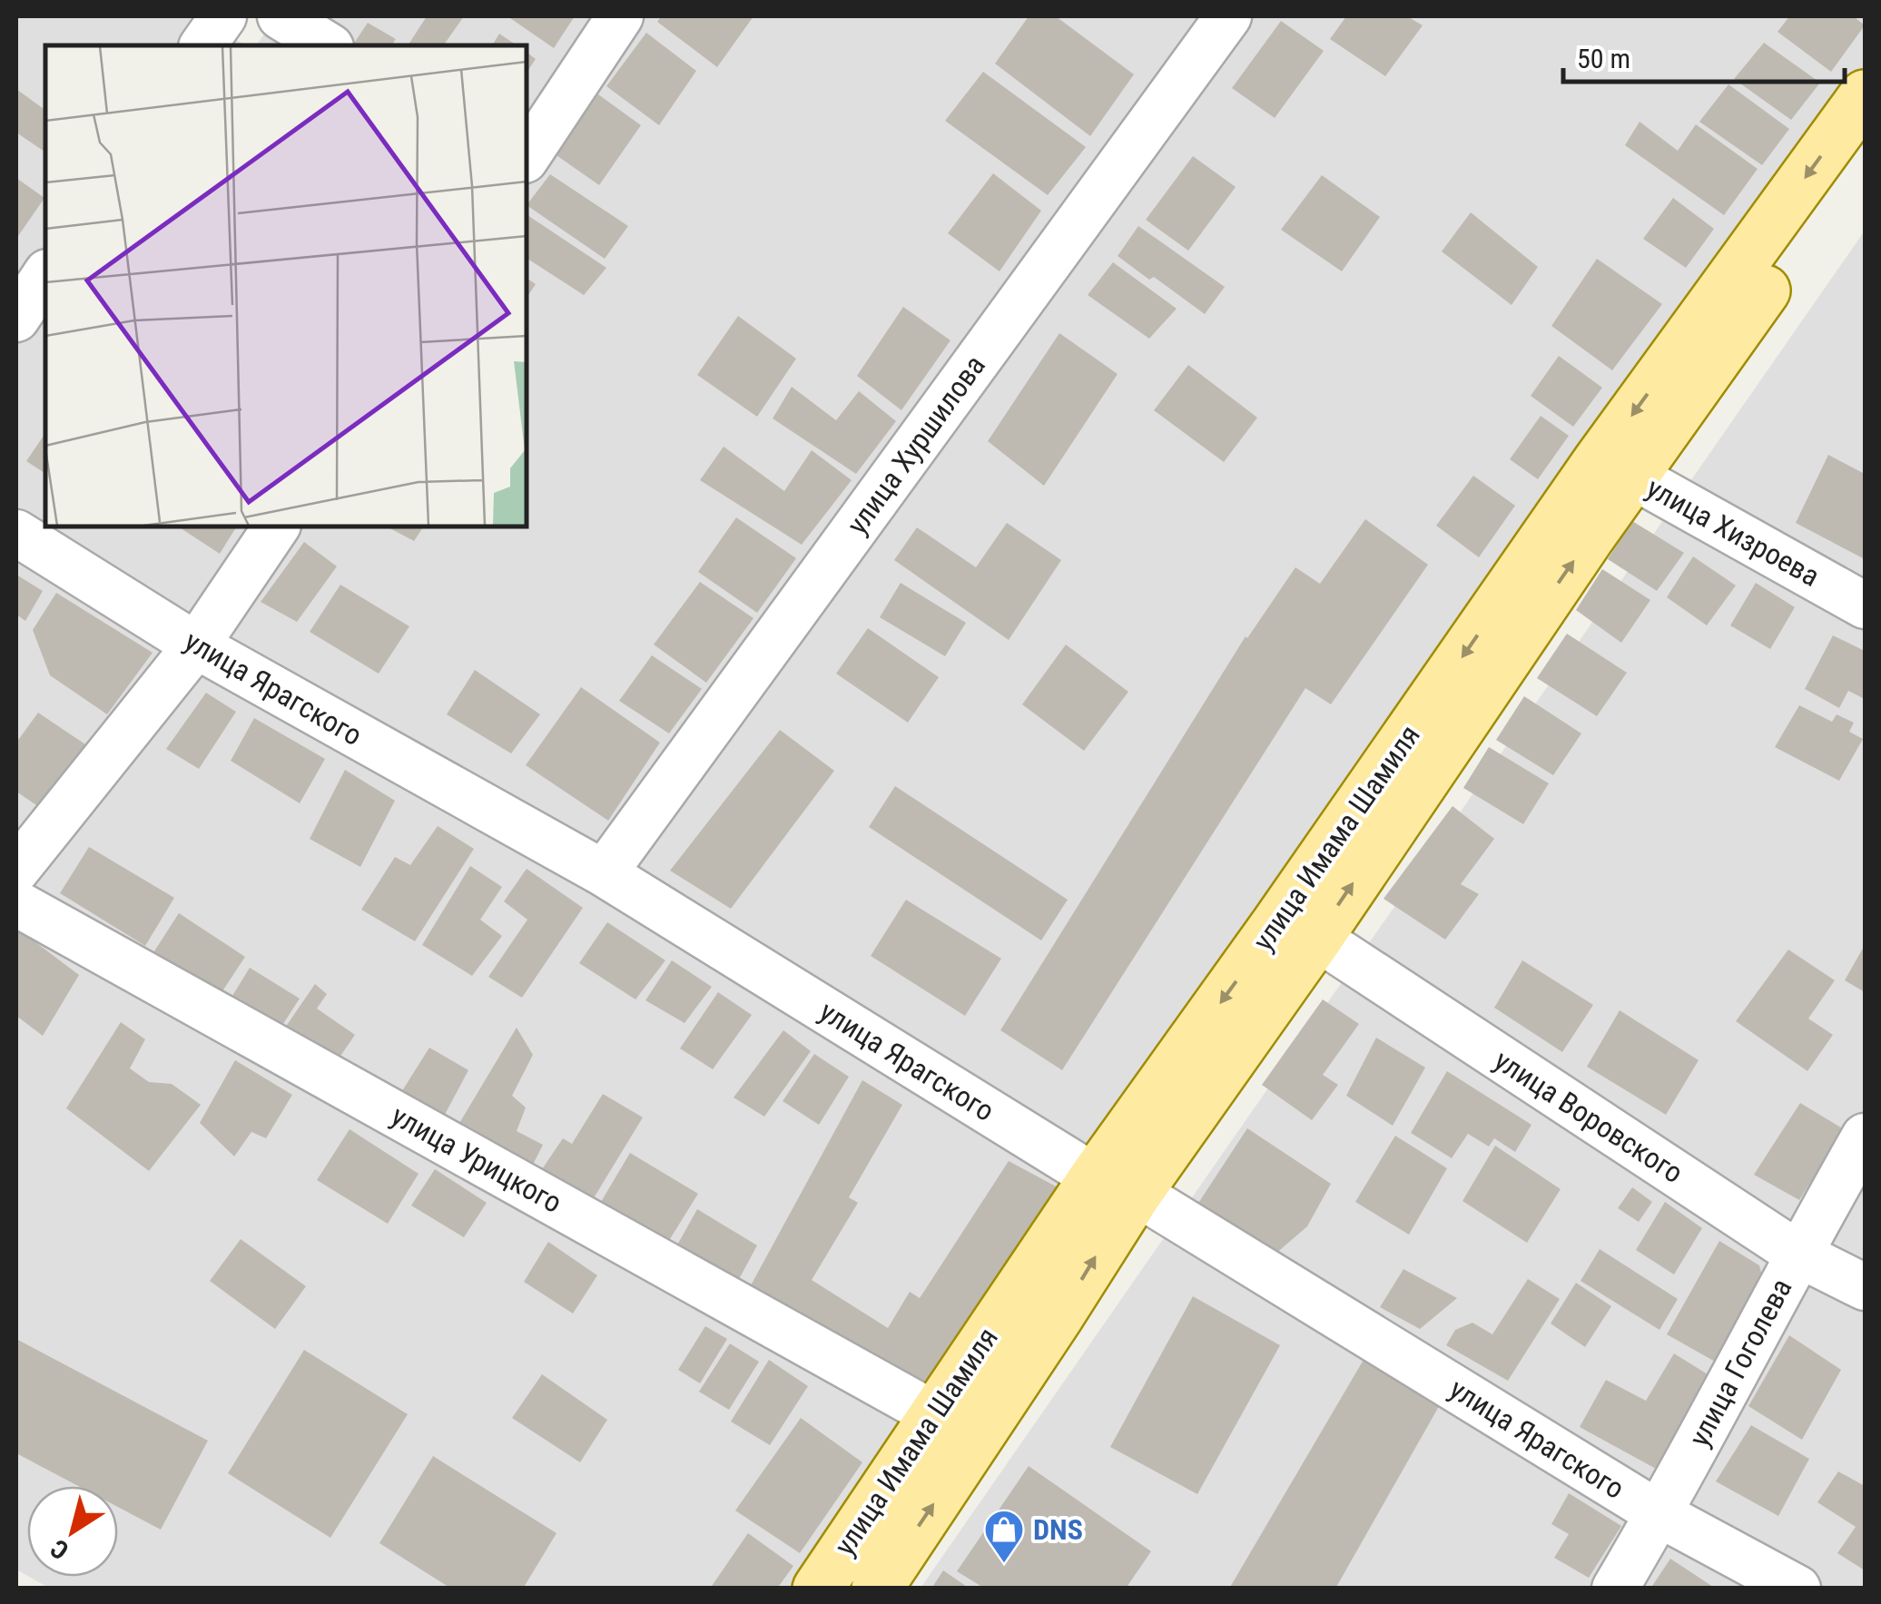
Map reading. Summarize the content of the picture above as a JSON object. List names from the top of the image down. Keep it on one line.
{"streets":{"main road":["улица Имама Шамиля"],"street":["улица Хуршилова","улица Хизроева","улица Ярагского","улица Воровского","улица Урицкого","улица Гоголева"]},"crossings":[["улица Хуршилова","улица Ярагского"],["улица Хизроева","улица Имама Шамиля"],["улица Ярагского","улица Имама Шамиля"],["улица Ярагского","улица Гоголева"],["улица Имама Шамиля","улица Воровского"],["улица Имама Шамиля","улица Урицкого"],["улица Воровского","улица Гоголева"]],"places":{"shop":["DNS"]},"scale_bar":"50 m","north":"bottom left"}
